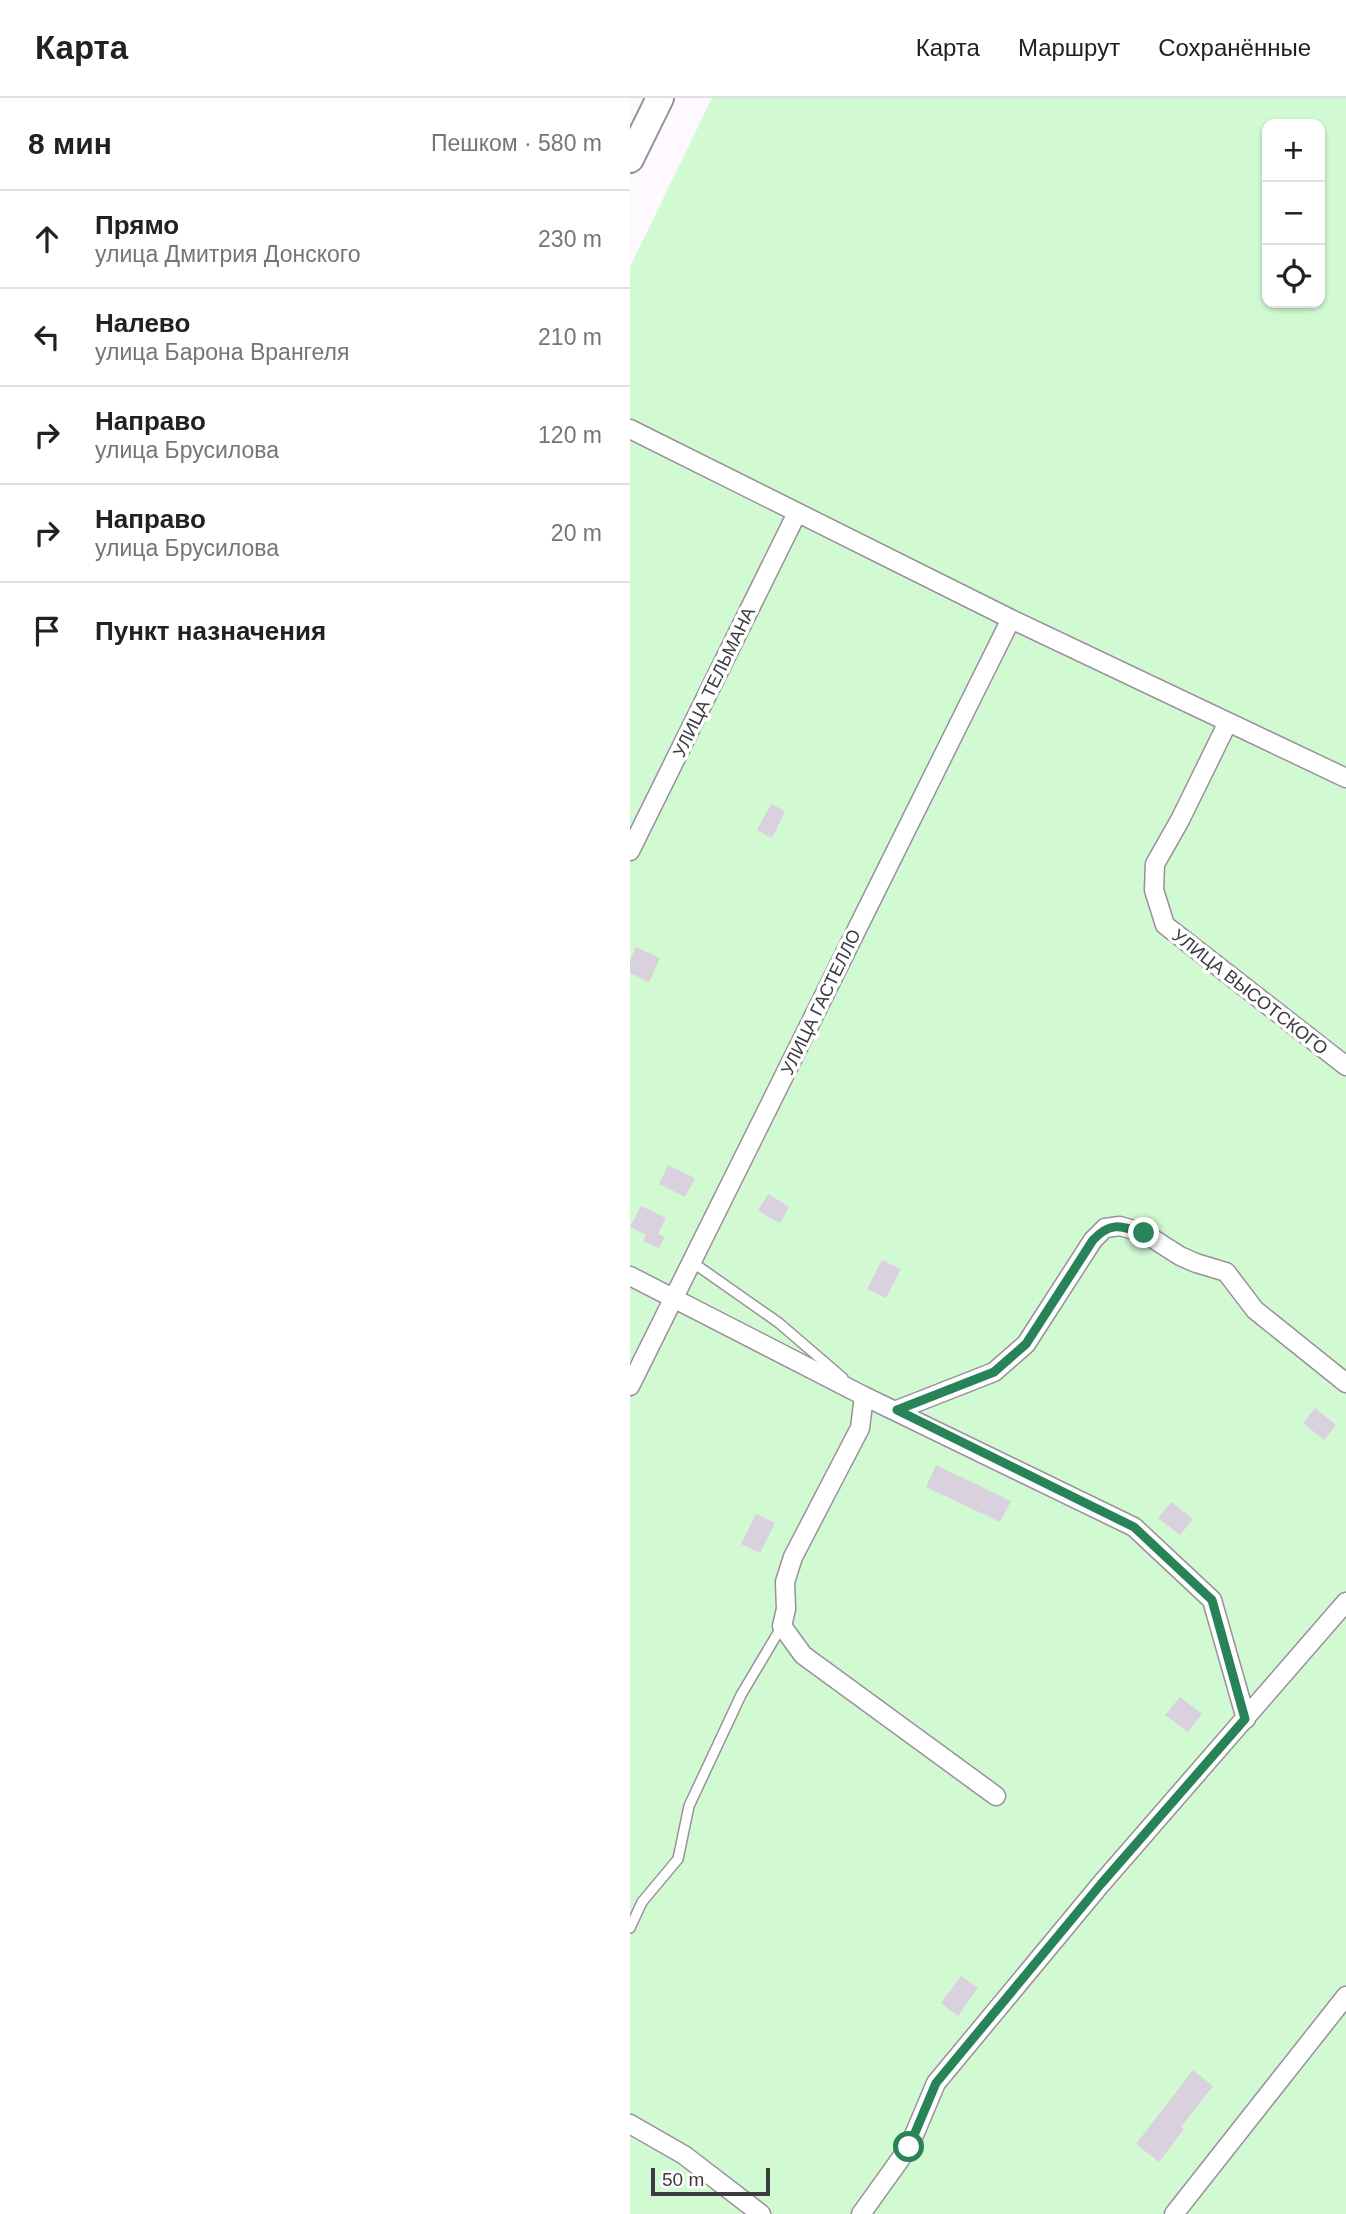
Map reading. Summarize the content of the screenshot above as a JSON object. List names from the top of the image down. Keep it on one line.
{"streets":{"street":["УЛИЦА ТЕЛЬМАНА","УЛИЦА ВЫСОТСКОГО","УЛИЦА ГАСТЕЛЛО"]},"scale_bar":"50 m","page":{"header":"Карта","nav":["Карта","Маршрут","Сохранённые"],"heading":["8 мин","Пешком · 580 m"],"map_buttons":["+","−"],"list":[["Прямо","улица Дмитрия Донского","230 m"],["Налево","улица Барона Врангеля","210 m"],["Направо","улица Брусилова","120 m"],["Направо","улица Брусилова","20 m"],"Пункт назначения"],"scale":"50 m"}}
